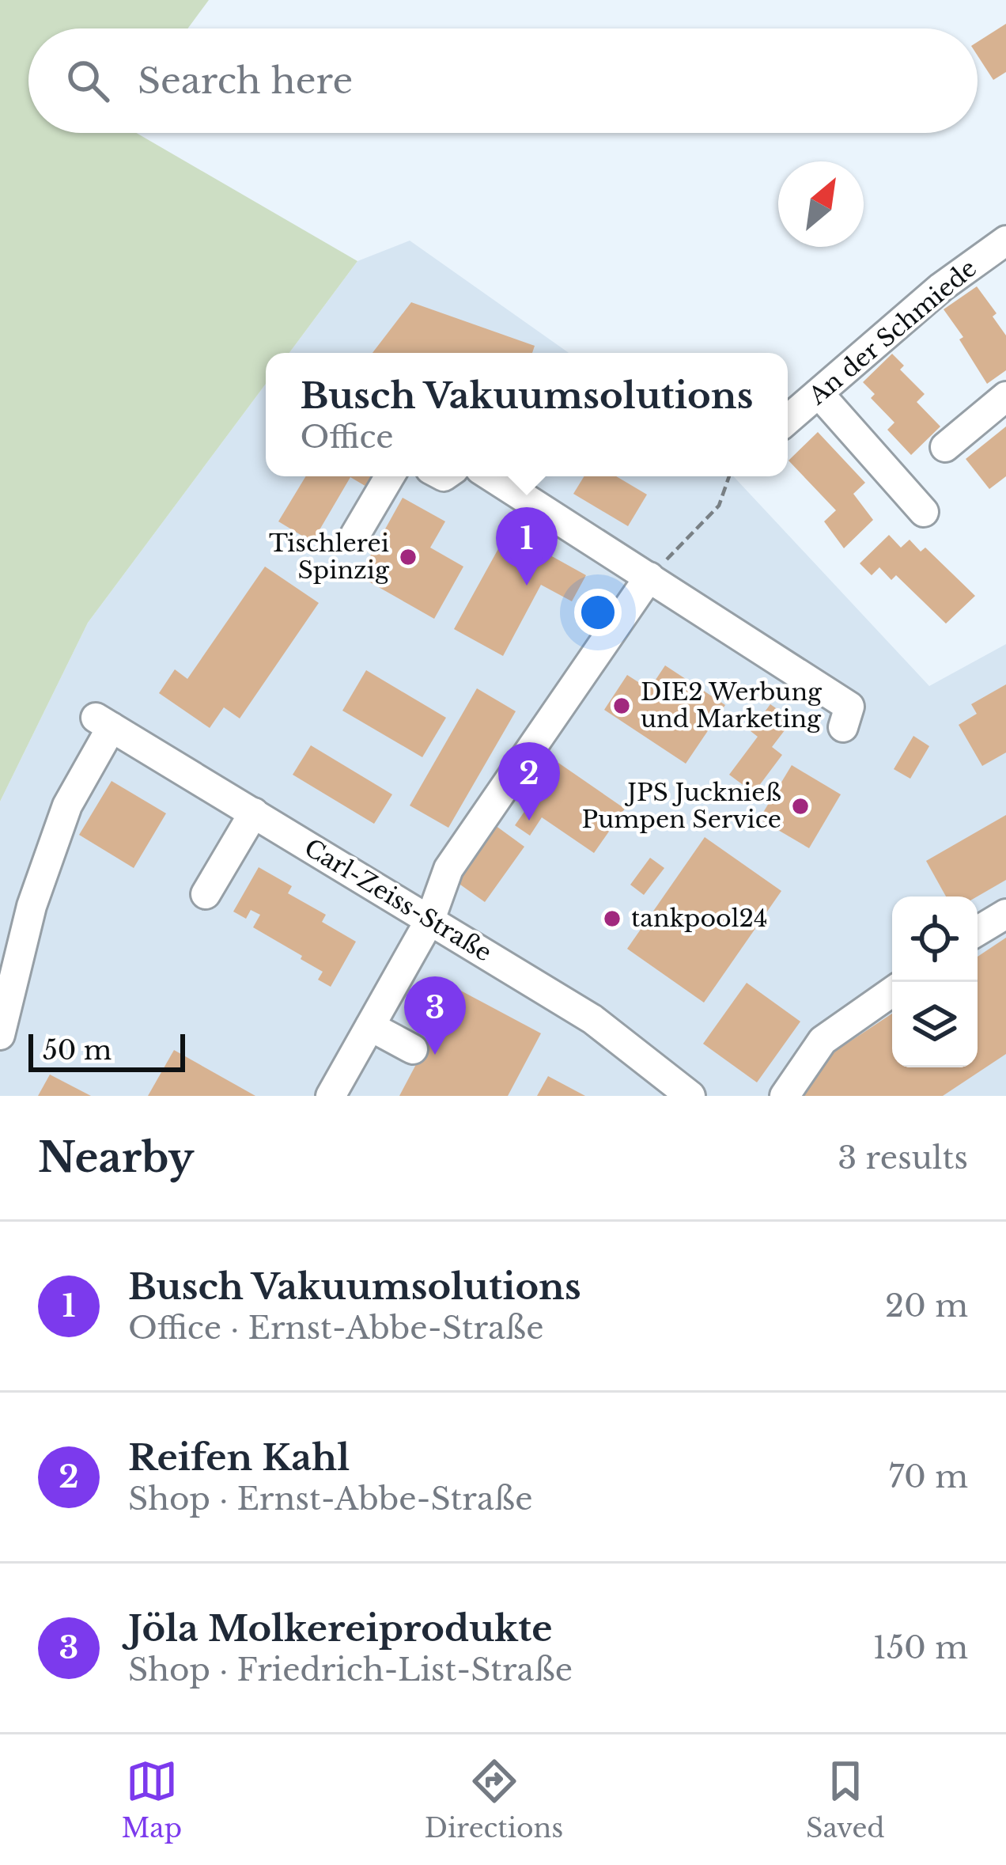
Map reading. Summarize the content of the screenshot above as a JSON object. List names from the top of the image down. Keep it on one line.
{"streets":{"street":["An der Schmiede","Carl-Zeiss-Straße"]},"places":["Tischlerei Spinzig","DIE2 Werbung und Marketing","JPS Jucknieß Pumpen Service","tankpool24"],"scale_bar":"50 m","north":"top right","page":{"search":"Search here","popup":["Busch Vakuumsolutions","Office"],"pins":["1","2","3"],"scale":"50 m","heading":["Nearby","3 results"],"list":[{"mark":"1","name":"Busch Vakuumsolutions","note":"Office · Ernst-Abbe-Straße","value":"20 m"},{"mark":"2","name":"Reifen Kahl","note":"Shop · Ernst-Abbe-Straße","value":"70 m"},{"mark":"3","name":"Jöla Molkereiprodukte","note":"Shop · Friedrich-List-Straße","value":"150 m"}],"nav":["Map","Directions","Saved"]}}
